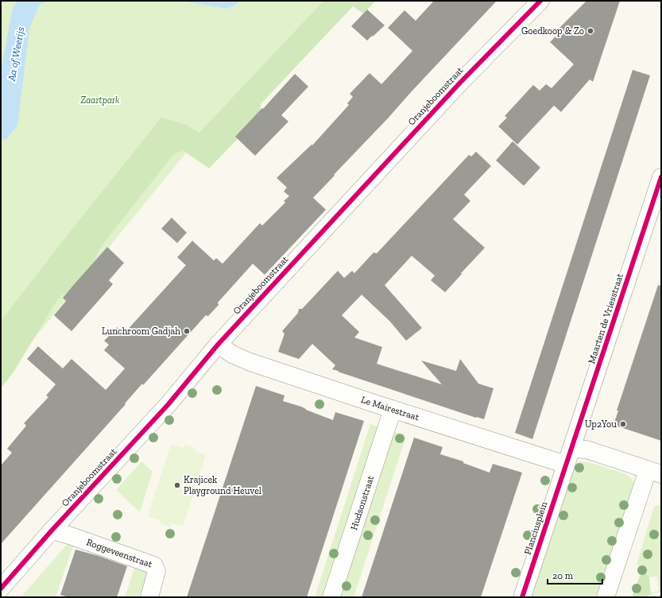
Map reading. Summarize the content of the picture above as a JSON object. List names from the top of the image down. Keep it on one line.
{"streets":{"street":["Oranjeboomstraat","Maarten de Vriesstraat","Le Mairestraat","Hudsonstraat","Planciusplein","Roggeveenstraat"]},"crossings":[["Oranjeboomstraat","Le Mairestraat"],["Oranjeboomstraat","Roggeveenstraat"],["Maarten de Vriesstraat","Le Mairestraat"],["Maarten de Vriesstraat","Planciusplein"],["Le Mairestraat","Hudsonstraat"],["Le Mairestraat","Planciusplein"]],"water":["Aa of Weerijs"],"parks":["Zaartpark"],"places":["Goedkoop & Zo","Lunchroom Gadjah","Up2You","Krajicek Playground Heuvel"],"scale_bar":"20 m"}
